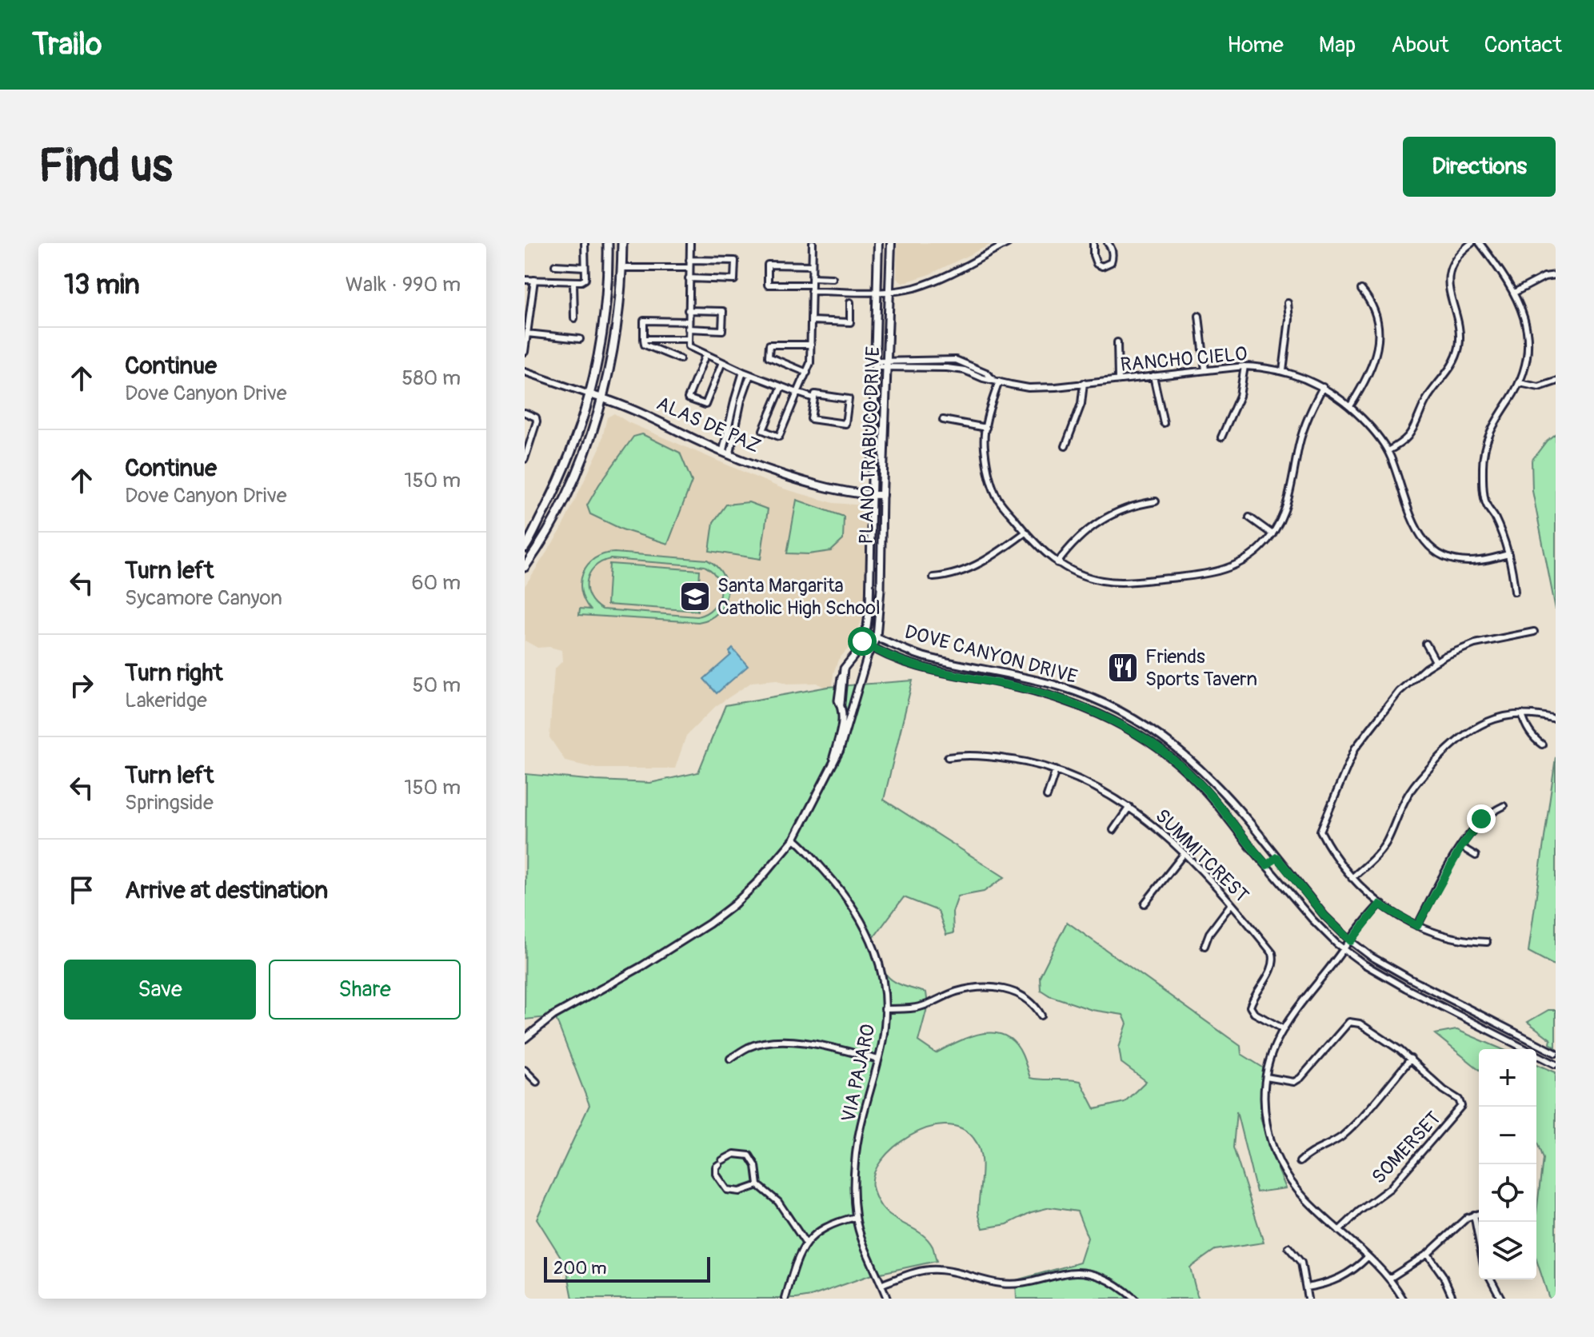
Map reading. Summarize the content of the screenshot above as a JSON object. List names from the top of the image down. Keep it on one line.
{"streets":{"main road":["ALAS DE PAZ","PLANO TRABUCO DRIVE"],"street":["RANCHO CIELO","DOVE CANYON DRIVE","SUMMITCREST","VIA PAJARO","SOMERSET"]},"crossings":[["RANCHO CIELO","PLANO TRABUCO DRIVE"],["ALAS DE PAZ","PLANO TRABUCO DRIVE"],["PLANO TRABUCO DRIVE","DOVE CANYON DRIVE"]],"places":{"school or university":["Santa Margarita Catholic High School"],"restaurant":["Friends Sports Tavern"]},"scale_bar":"200 m","page":{"header":"Trailo","nav":["Home","Map","About","Contact"],"buttons":["Directions",["Save","Share"]],"title":"Find us","heading":["13 min","Walk · 990 m"],"list":[["Continue","Dove Canyon Drive","580 m"],["Continue","Dove Canyon Drive","150 m"],["Turn left","Sycamore Canyon","60 m"],["Turn right","Lakeridge","50 m"],["Turn left","Springside","150 m"],"Arrive at destination"],"map_buttons":["+","−"],"scale":"200 m"}}
